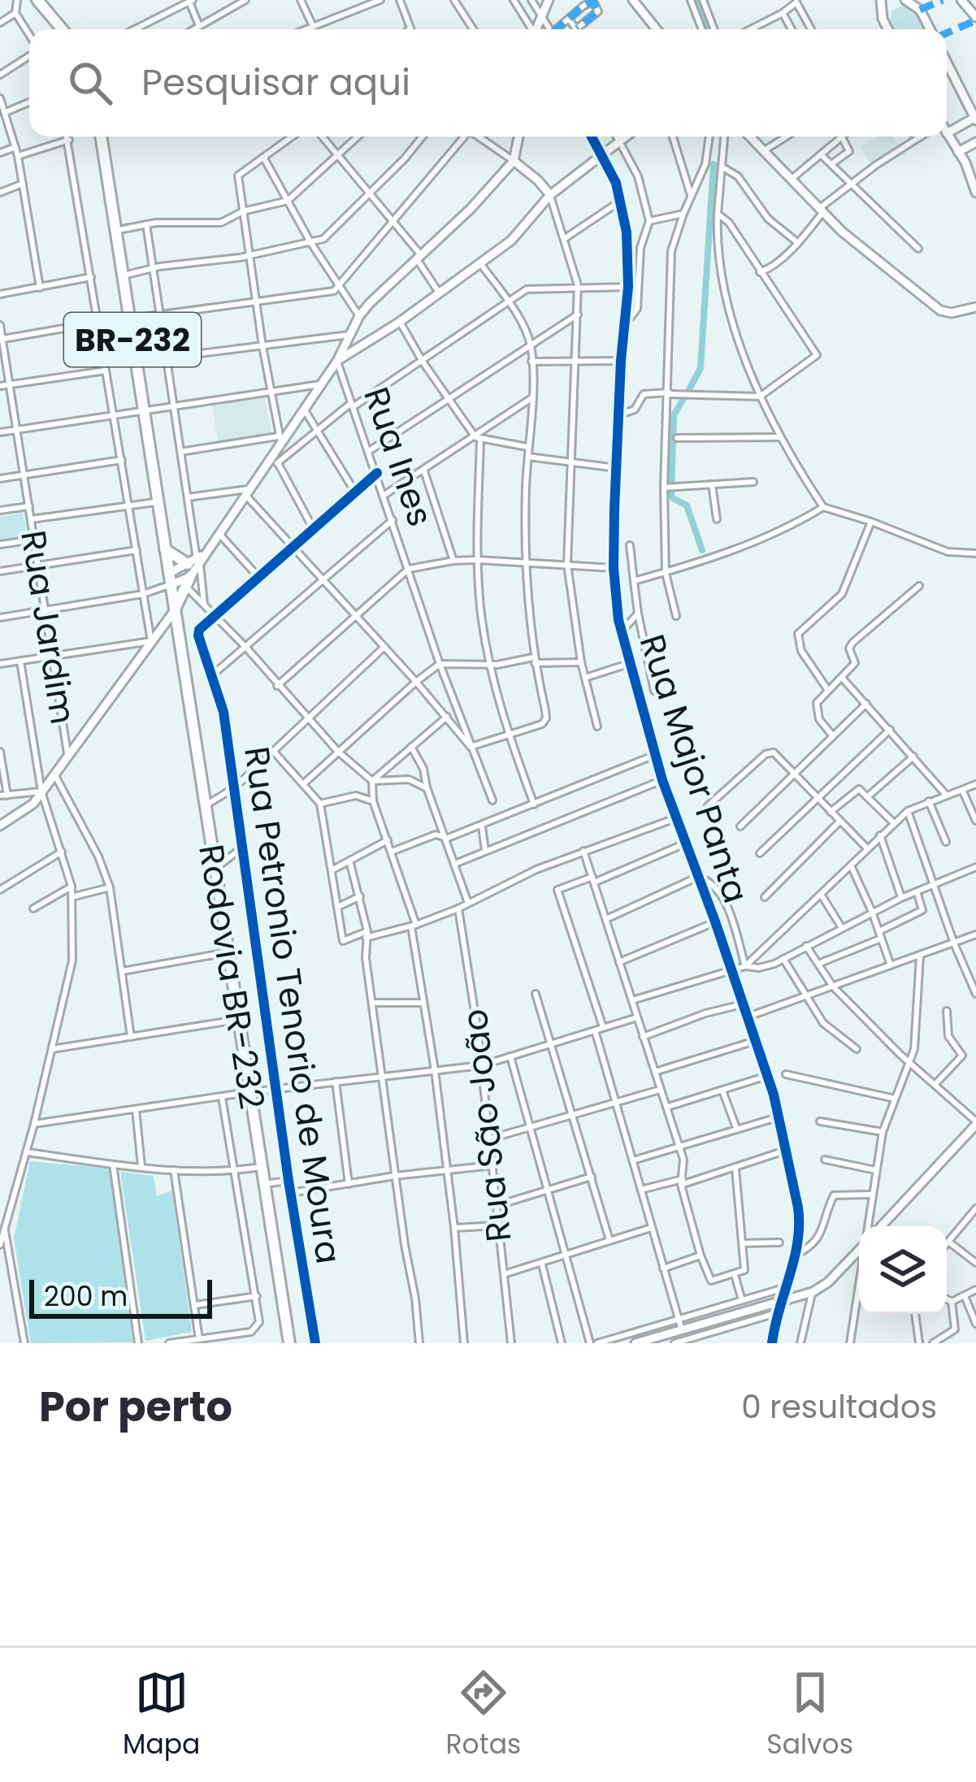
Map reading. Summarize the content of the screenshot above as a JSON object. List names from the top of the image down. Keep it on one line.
{"streets":{"highway":["BR-232","Rodovia BR-232"],"street":["Rua Ines","Rua Jardim","Rua Major Panta","Rua Petronio Tenorio de Moura","Rua São João"]},"crossings":[["BR-232","Rodovia BR-232"]],"scale_bar":"200 m","page":{"search":"Pesquisar aqui","scale":"200 m","heading":["Por perto","0 resultados"],"nav":["Mapa","Rotas","Salvos"]}}
